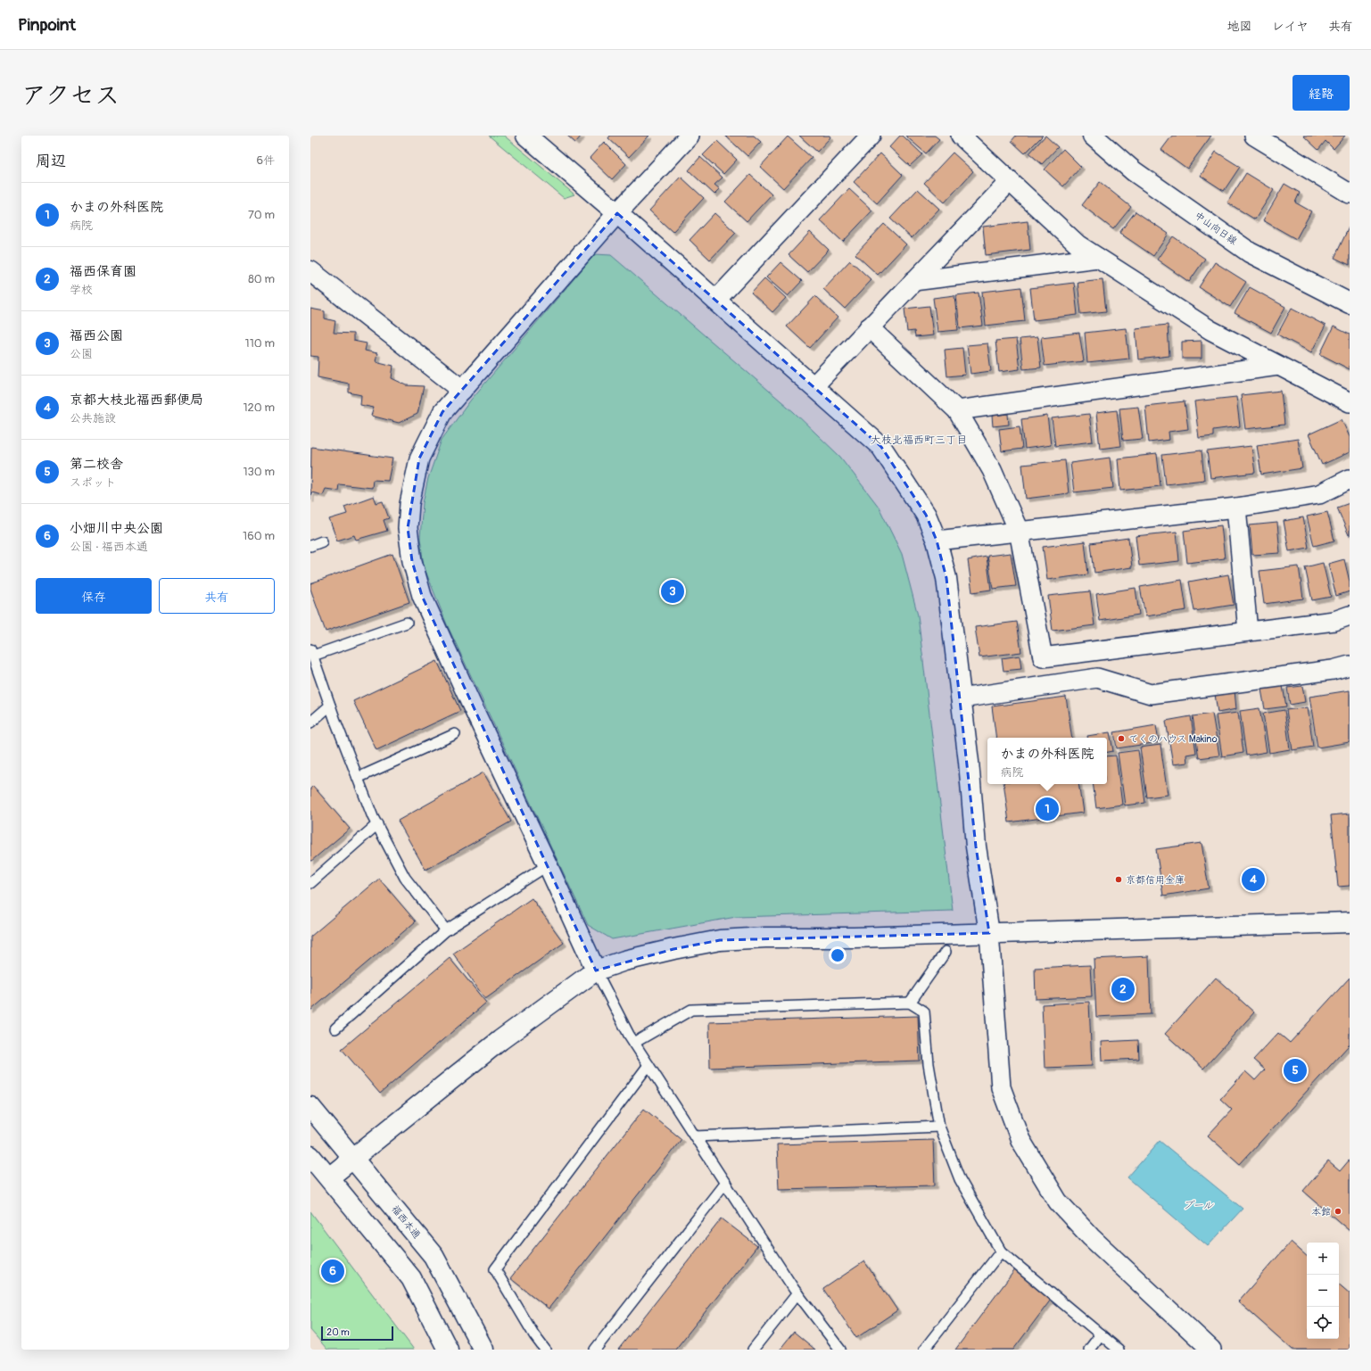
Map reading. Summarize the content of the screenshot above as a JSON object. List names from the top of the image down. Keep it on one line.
{"streets":{"street":["中山向日線","福西本通"]},"districts":["大枝北福西町三丁目"],"water":["プール"],"places":["てくのハウス Makino","京都信用金庫","本館"],"scale_bar":"20 m","page":{"header":"Pinpoint","nav":["地図","レイヤ","共有"],"title":"アクセス","buttons":["経路",["保存","共有"]],"heading":["周辺","6件"],"list":[{"mark":"1","name":"かまの外科医院","note":"病院","value":"70 m"},{"mark":"2","name":"福西保育園","note":"学校","value":"80 m"},{"mark":"3","name":"福西公園","note":"公園","value":"110 m"},{"mark":"4","name":"京都大枝北福西郵便局","note":"公共施設","value":"120 m"},{"mark":"5","name":"第二校舎","note":"スポット","value":"130 m"},{"mark":"6","name":"小畑川中央公園","note":"公園 · 福西本通","value":"160 m"}],"pins":["3","1","4","2","5","6"],"popup":["かまの外科医院","病院"],"map_buttons":["+","−"],"scale":"20 m"}}
